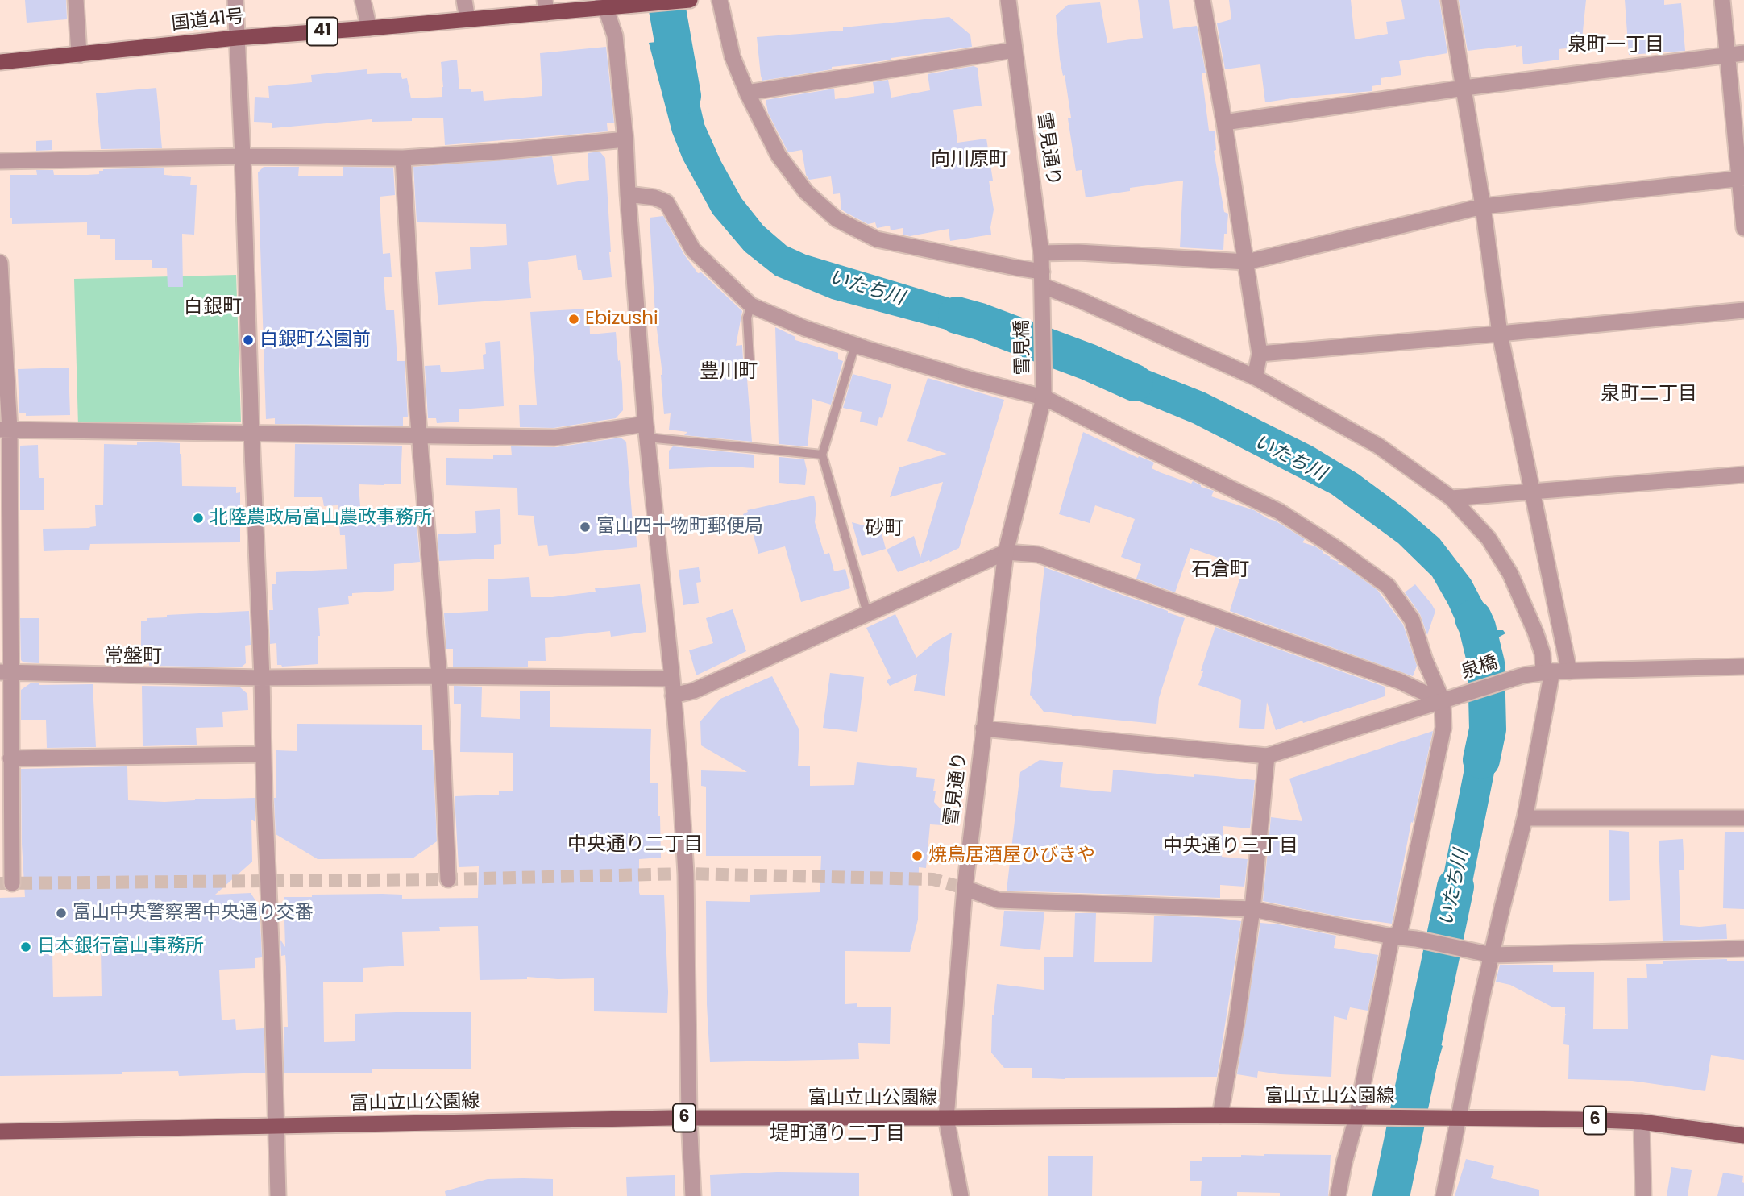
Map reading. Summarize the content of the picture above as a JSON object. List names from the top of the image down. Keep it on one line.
{"streets":{"highway":["国道41号","41"],"main road":["富山立山公園線","6"],"street":["雪見通り","雪見橋","泉橋"]},"crossings":[["雪見通り","雪見橋"],["雪見通り","富山立山公園線"]],"districts":["泉町一丁目","向川原町","白銀町","豊川町","泉町二丁目","砂町","石倉町","常盤町","中央通り二丁目","中央通り三丁目","堤町通り二丁目"],"water":["いたち川"],"places":["Ebizushi","白銀町公園前","北陸農政局富山農政事務所","富山四十物町郵便局","焼鳥居酒屋ひびきや","富山中央警察署中央通り交番","日本銀行富山事務所"]}
